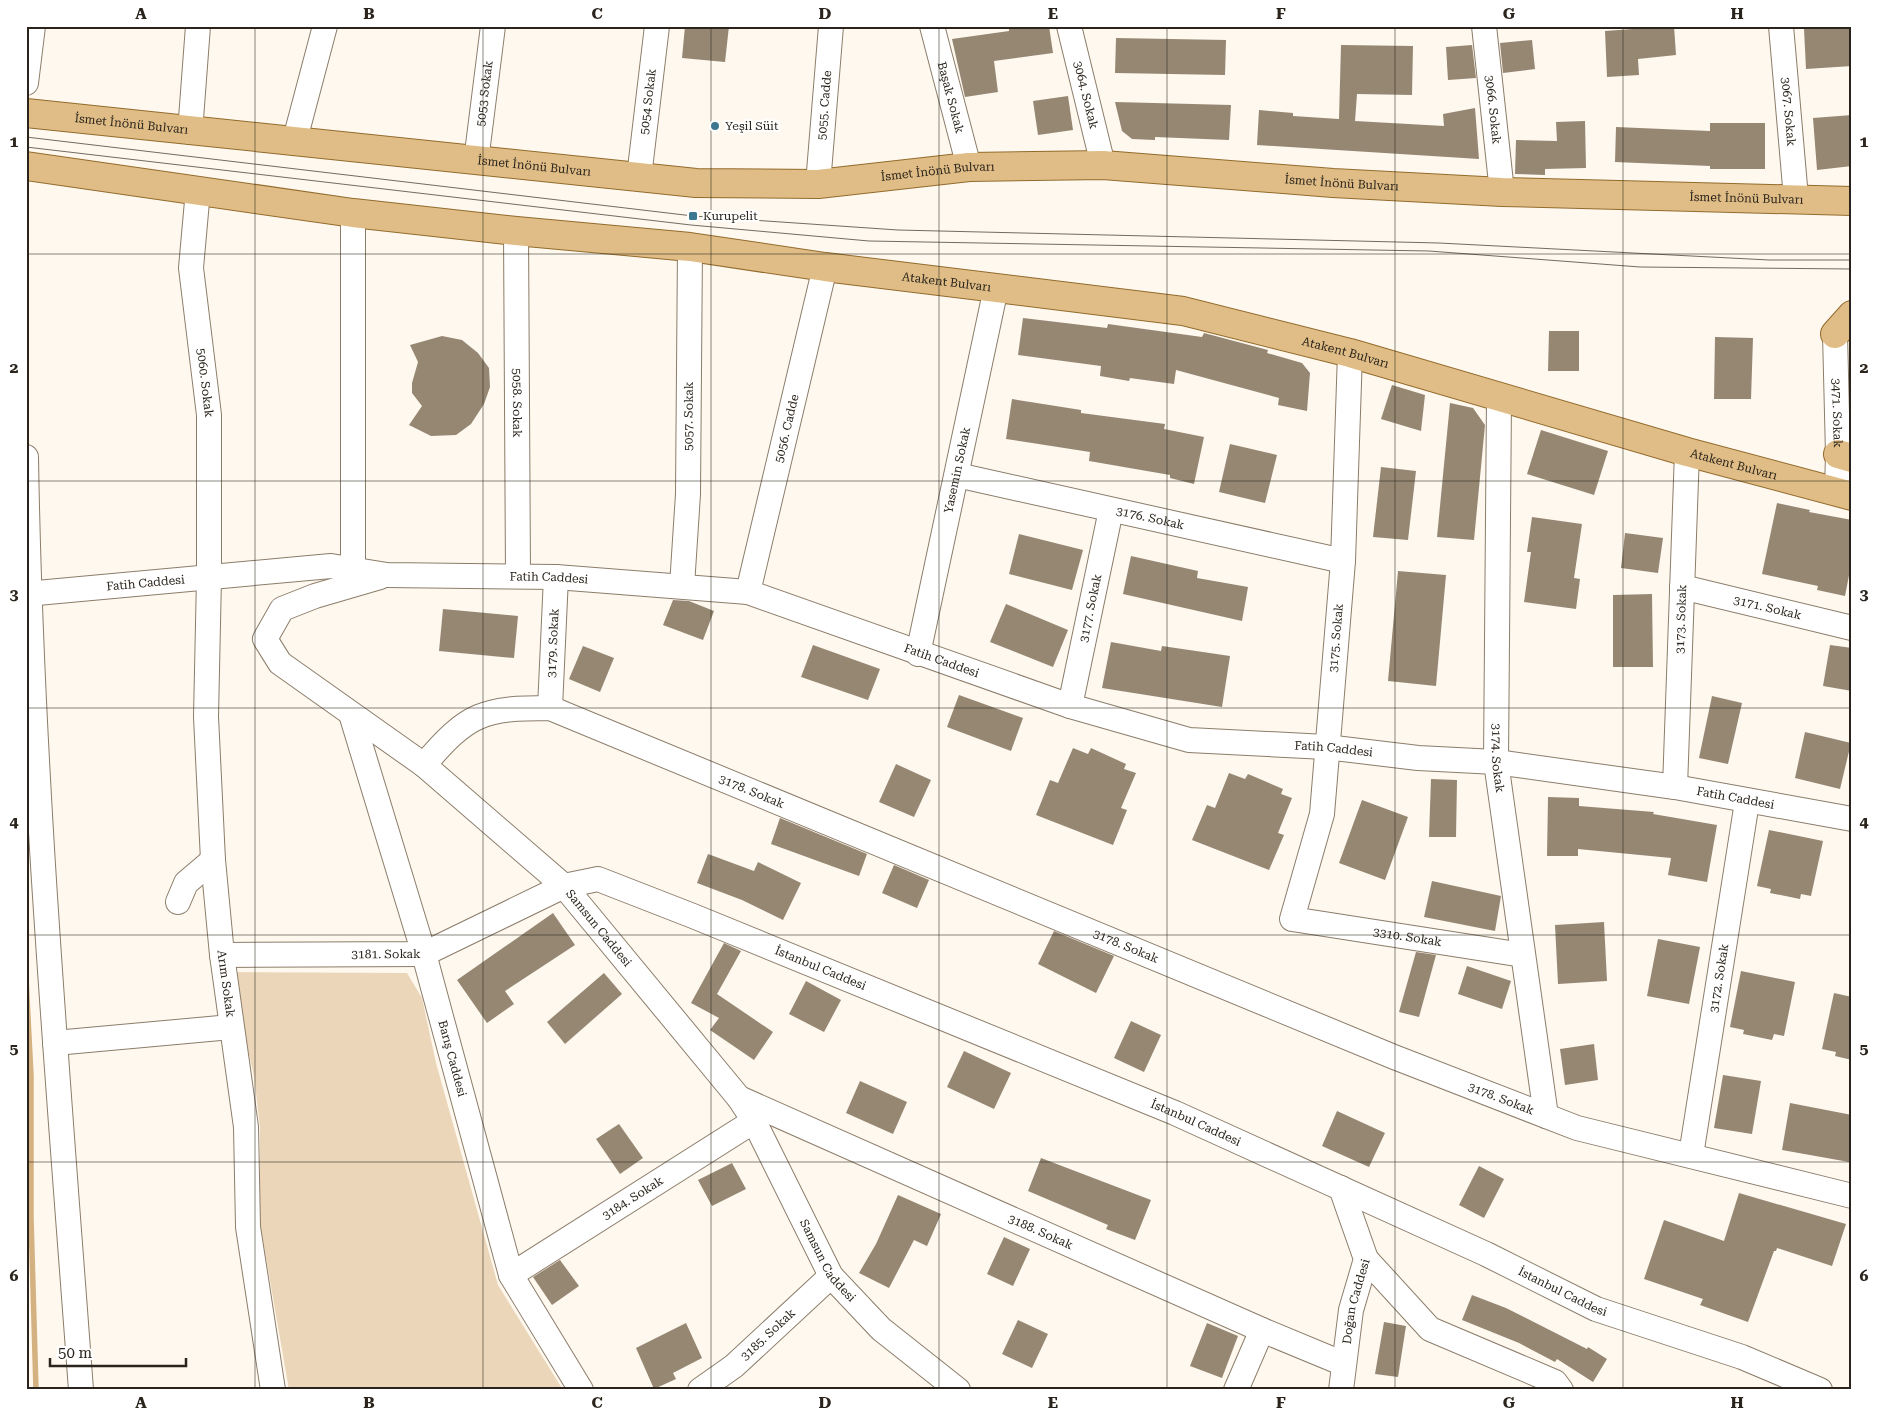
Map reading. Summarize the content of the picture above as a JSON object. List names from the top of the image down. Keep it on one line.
{"streets":{"main road":["İsmet İnönü Bulvarı","Atakent Bulvarı"],"street":["5053 Sokak","3064. Sokak","Başak Sokak","5054 Sokak","5055. Cadde","3066. Sokak","3067. Sokak","5060. Sokak","5058. Sokak","3471. Sokak","5057. Sokak","5056. Cadde","Yasemin Sokak","3176. Sokak","Fatih Caddesi","3177. Sokak","3171. Sokak","3173. Sokak","3175. Sokak","3179. Sokak","3174. Sokak","3178. Sokak","Samsun Caddesi","3310. Sokak","3181. Sokak","İstanbul Caddesi","3172. Sokak","Arım Sokak","Barış Caddesi","3184. Sokak","3188. Sokak","Doğan Caddesi","3185. Sokak"]},"crossings":[["5053 Sokak","İsmet İnönü Bulvarı"],["3064. Sokak","İsmet İnönü Bulvarı"],["Başak Sokak","İsmet İnönü Bulvarı"],["5054 Sokak","İsmet İnönü Bulvarı"],["5055. Cadde","İsmet İnönü Bulvarı"],["3066. Sokak","İsmet İnönü Bulvarı"],["3067. Sokak","İsmet İnönü Bulvarı"],["Atakent Bulvarı","3471. Sokak"],["Atakent Bulvarı","5056. Cadde"],["Atakent Bulvarı","Yasemin Sokak"],["Atakent Bulvarı","3173. Sokak"],["Atakent Bulvarı","3175. Sokak"],["Atakent Bulvarı","3174. Sokak"],["5060. Sokak","Fatih Caddesi"],["5060. Sokak","Arım Sokak"],["5058. Sokak","Fatih Caddesi"],["5057. Sokak","Fatih Caddesi"],["5056. Cadde","Fatih Caddesi"],["Yasemin Sokak","3176. Sokak"],["Yasemin Sokak","Fatih Caddesi"],["3176. Sokak","3177. Sokak"],["3176. Sokak","3175. Sokak"],["Fatih Caddesi","3177. Sokak"],["Fatih Caddesi","3173. Sokak"],["Fatih Caddesi","3175. Sokak"],["Fatih Caddesi","3179. Sokak"],["Fatih Caddesi","3174. Sokak"],["Fatih Caddesi","Samsun Caddesi"],["Fatih Caddesi","3172. Sokak"],["Fatih Caddesi","Arım Sokak"],["3171. Sokak","3173. Sokak"],["3175. Sokak","3310. Sokak"],["3179. Sokak","3178. Sokak"],["3174. Sokak","3178. Sokak"],["3174. Sokak","3310. Sokak"],["3178. Sokak","Samsun Caddesi"],["3178. Sokak","3172. Sokak"],["Samsun Caddesi","3181. Sokak"],["Samsun Caddesi","İstanbul Caddesi"],["Samsun Caddesi","Barış Caddesi"],["Samsun Caddesi","3184. Sokak"],["Samsun Caddesi","3188. Sokak"],["Samsun Caddesi","3185. Sokak"],["3181. Sokak","İstanbul Caddesi"],["3181. Sokak","Arım Sokak"],["3181. Sokak","Barış Caddesi"],["İstanbul Caddesi","Doğan Caddesi"],["Barış Caddesi","3184. Sokak"],["3188. Sokak","Doğan Caddesi"]],"places":{"other":["Yeşil Süit"],"transit":["Kurupelit"]},"scale_bar":"50 m","grid":{"columns":["A","B","C","D","E","F","G","H"],"rows":["1","2","3","4","5","6"]}}
